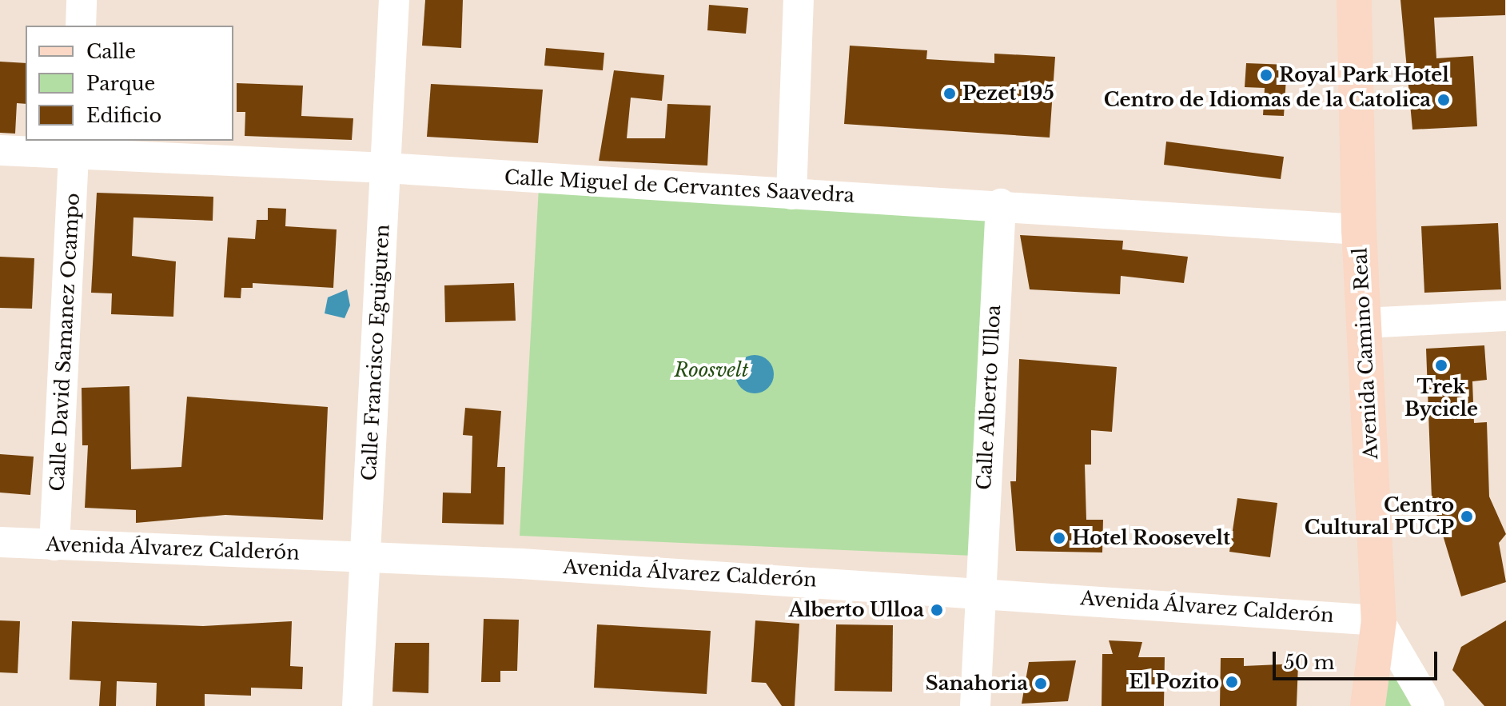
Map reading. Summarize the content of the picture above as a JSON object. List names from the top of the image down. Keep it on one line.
{"streets":{"main road":["Avenida Camino Real"],"street":["Calle Miguel de Cervantes Saavedra","Calle David Samanez Ocampo","Calle Francisco Eguiguren","Calle Alberto Ulloa","Avenida Álvarez Calderón"]},"crossings":[["Calle Miguel de Cervantes Saavedra","Calle David Samanez Ocampo"],["Calle Miguel de Cervantes Saavedra","Calle Francisco Eguiguren"],["Calle Miguel de Cervantes Saavedra","Avenida Camino Real"],["Calle Miguel de Cervantes Saavedra","Calle Alberto Ulloa"],["Calle David Samanez Ocampo","Avenida Álvarez Calderón"],["Calle Francisco Eguiguren","Avenida Álvarez Calderón"],["Avenida Camino Real","Avenida Álvarez Calderón"],["Calle Alberto Ulloa","Avenida Álvarez Calderón"]],"parks":["Roosvelt"],"places":["Royal Park Hotel","Pezet 195","Centro de Idiomas de la Catolica","Trek Bycicle","Centro Cultural PUCP","Hotel Roosevelt","Alberto Ulloa","El Pozito","Sanahoria"],"legend":["Calle","Parque","Edificio"],"scale_bar":"50 m"}
